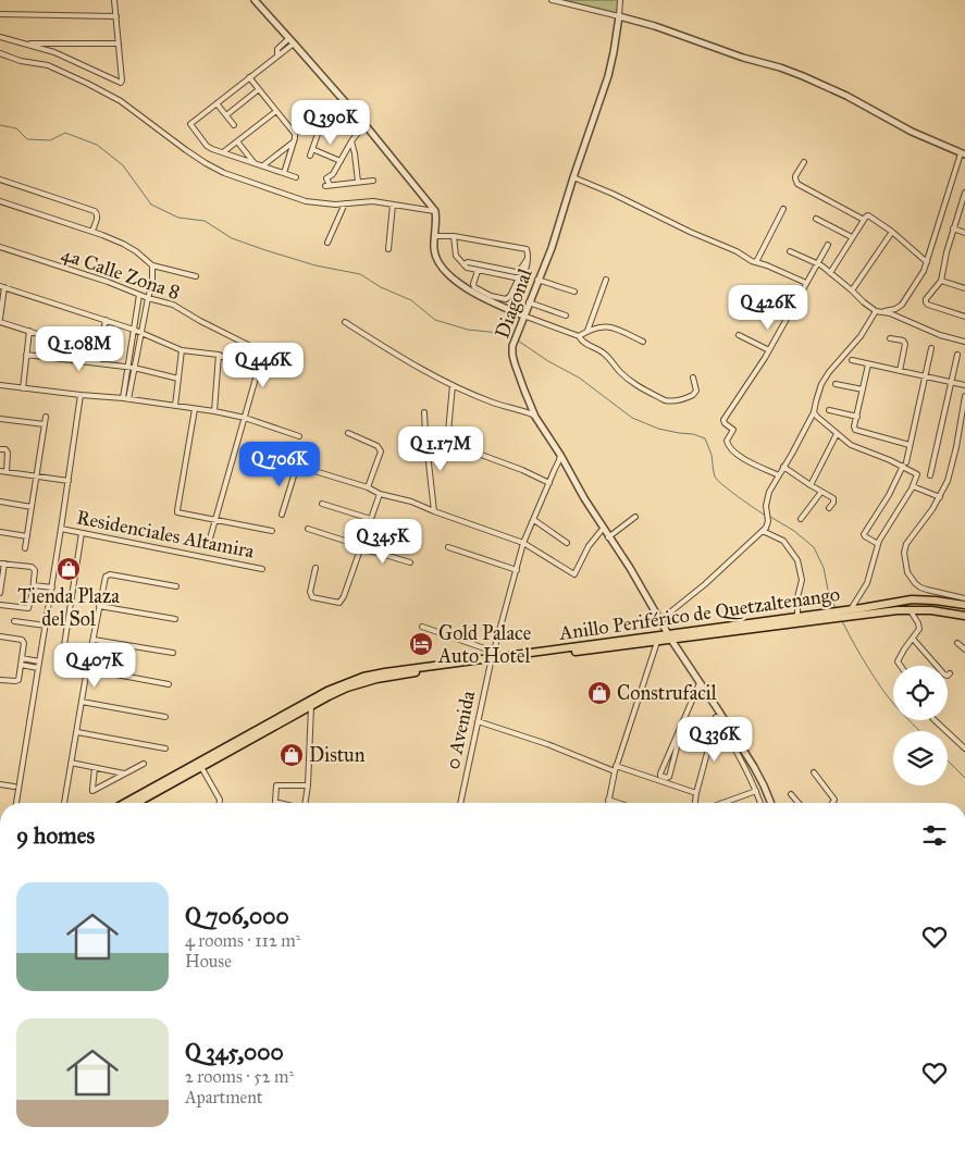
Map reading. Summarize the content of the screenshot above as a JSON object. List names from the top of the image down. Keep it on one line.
{"streets":{"main road":["Anillo Periférico de Quetzaltenango"],"street":["4a Calle Zona 8","Diagonal","Residenciales Altamira","0 Avenida"]},"crossings":[["Diagonal","Anillo Periférico de Quetzaltenango"],["Diagonal","0 Avenida"],["Anillo Periférico de Quetzaltenango","0 Avenida"]],"places":{"shop":["Tienda Plaza del Sol","Construfacil","Distun"],"hotel":["Gold Palace Auto Hotel"]},"page":{"price":["Q 390K","Q 426K","Q 1.08M","Q 446K","Q 1.17M","Q 706K","Q 345K","Q 407K","Q 336K"],"heading":"9 homes","list":[{"name":"Q 706,000","note":"4 rooms · 112 m² · House"},{"name":"Q 345,000","note":"2 rooms · 52 m² · Apartment"}]}}
